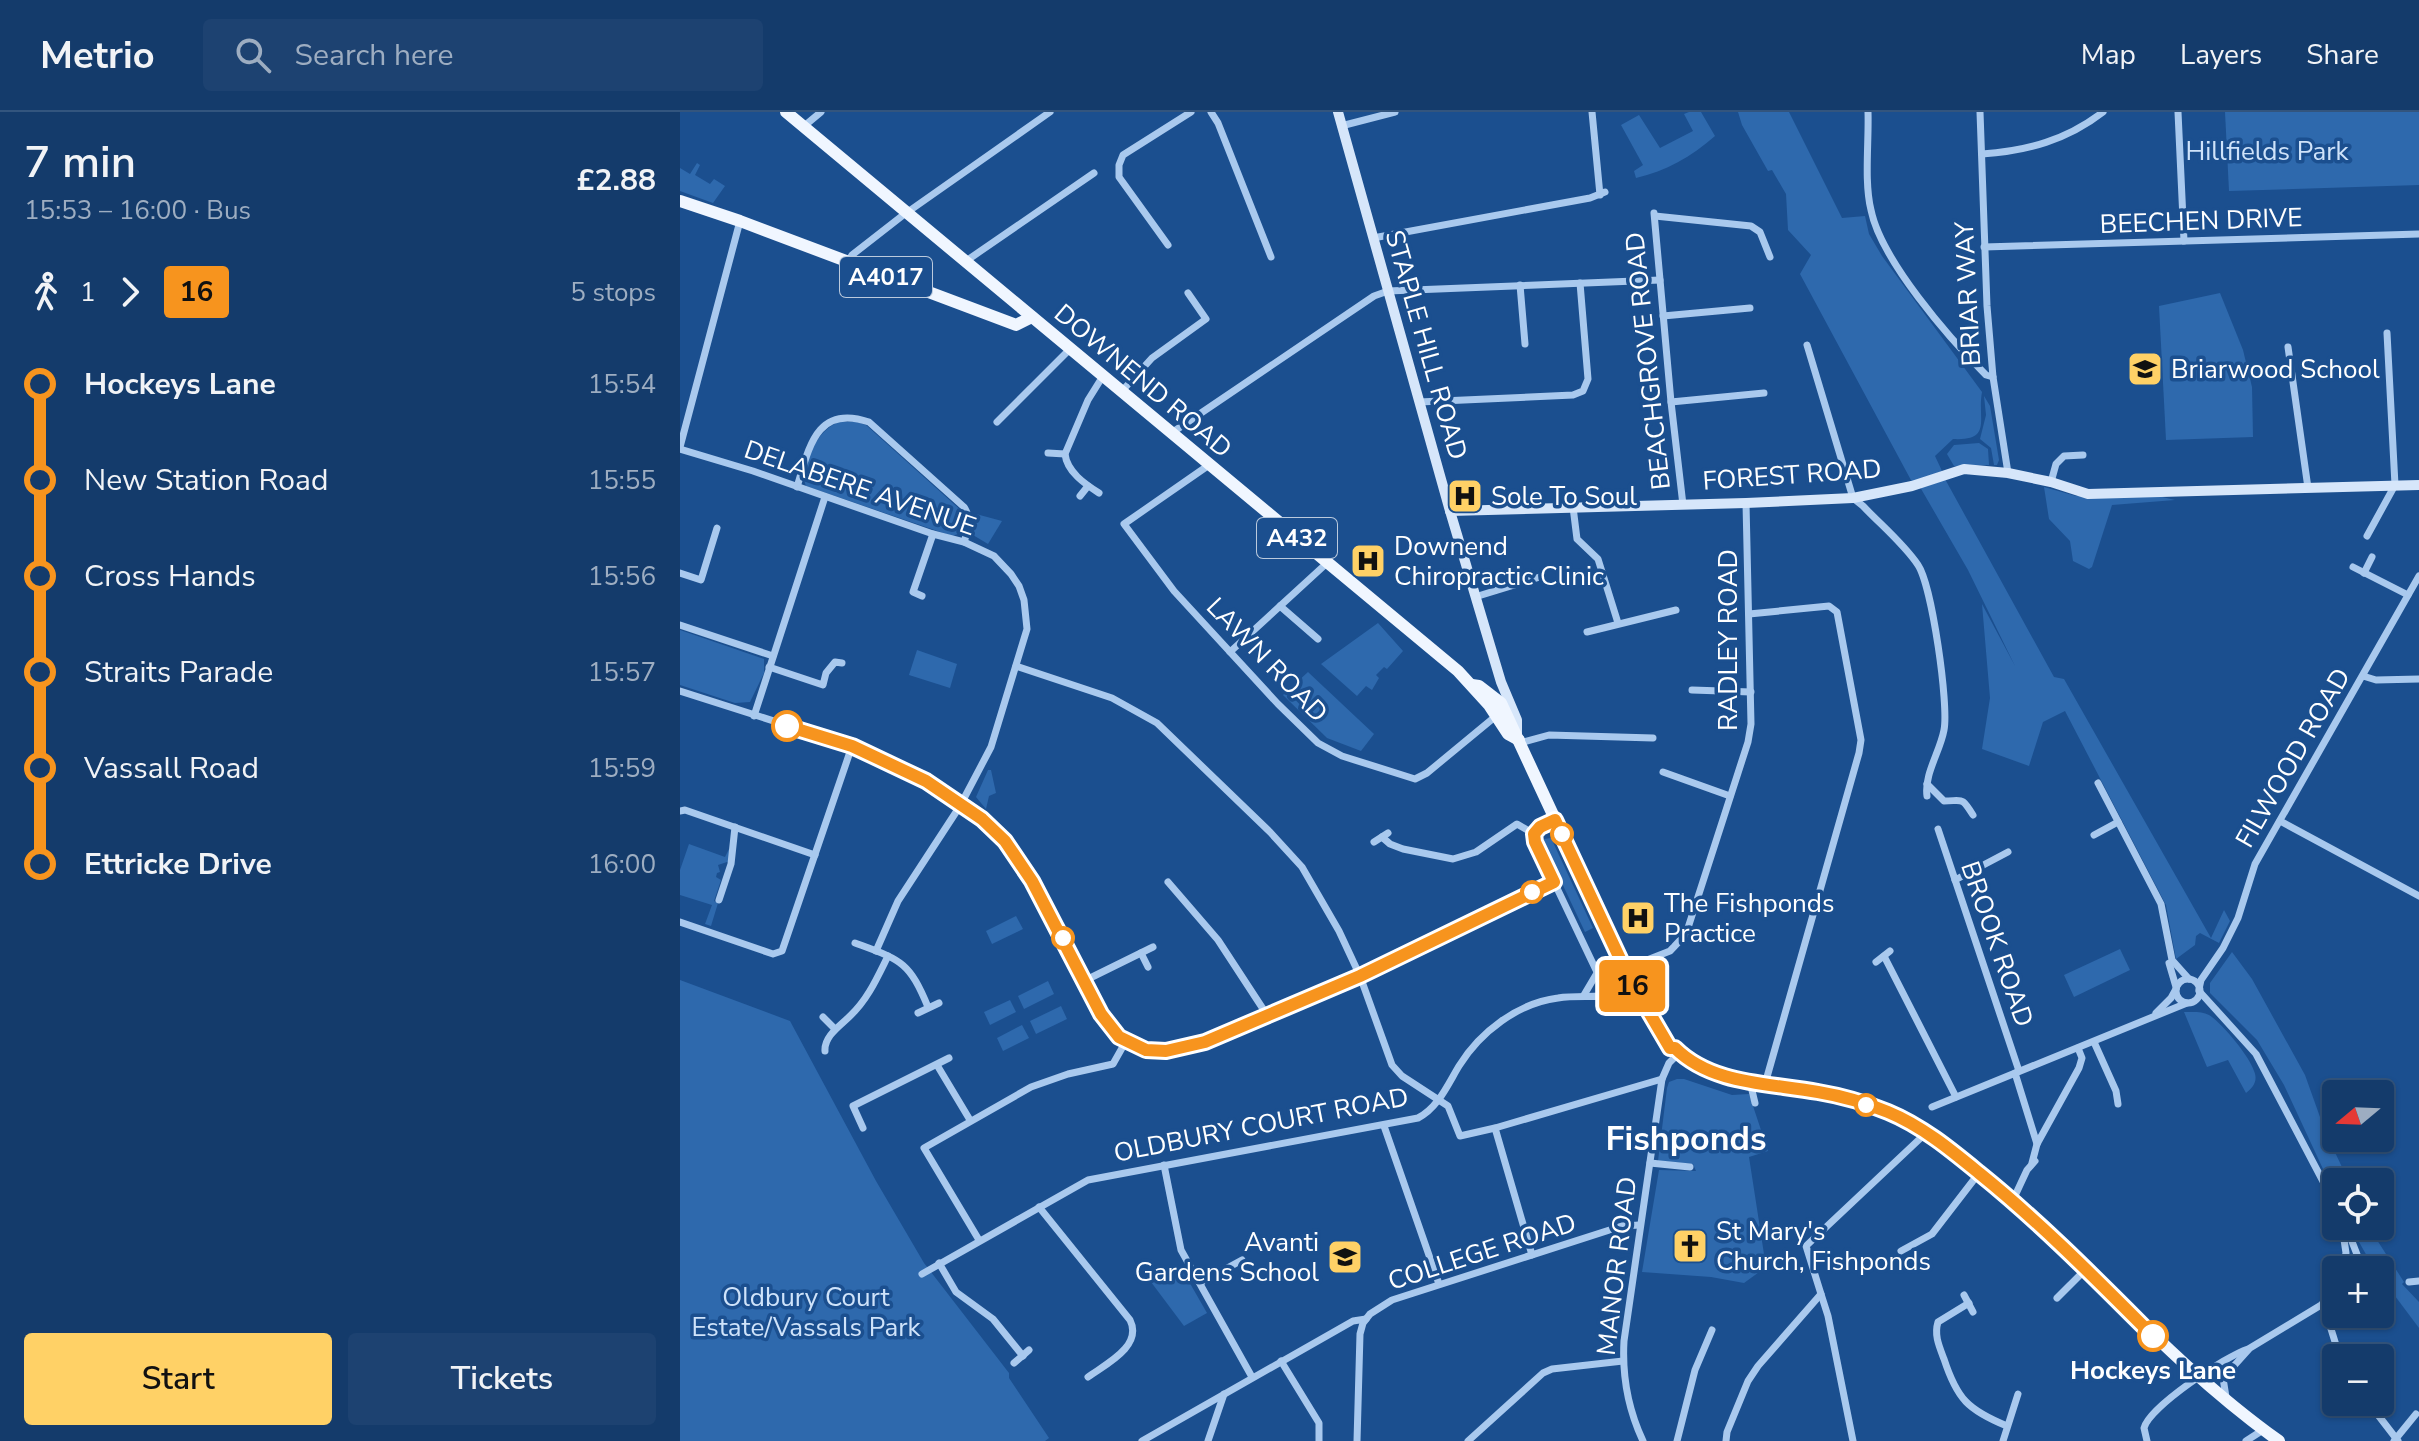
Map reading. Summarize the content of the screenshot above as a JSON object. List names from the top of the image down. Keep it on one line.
{"streets":{"main road":["A4017","STAPLE HILL ROAD","DOWNEND ROAD","FOREST ROAD","A432"],"street":["BEECHEN DRIVE","BRIAR WAY","BEACHGROVE ROAD","DELABERE AVENUE","RADLEY ROAD","LAWN ROAD","FILWOOD ROAD","BROOK ROAD","OLDBURY COURT ROAD","COLLEGE ROAD","MANOR ROAD"]},"crossings":[["BEECHEN DRIVE","BRIAR WAY"],["A4017","DOWNEND ROAD"],["BRIAR WAY","FOREST ROAD"],["STAPLE HILL ROAD","DOWNEND ROAD"],["STAPLE HILL ROAD","FOREST ROAD"],["STAPLE HILL ROAD","A432"],["BEACHGROVE ROAD","FOREST ROAD"],["DOWNEND ROAD","A432"],["DOWNEND ROAD","LAWN ROAD"],["FOREST ROAD","RADLEY ROAD"],["A432","RADLEY ROAD"],["A432","LAWN ROAD"],["A432","OLDBURY COURT ROAD"],["A432","MANOR ROAD"],["COLLEGE ROAD","MANOR ROAD"]],"districts":["Fishponds"],"parks":["Hillfields Park","Oldbury Court Estate/Vassals Park"],"places":{"school or university":["Briarwood School","Avanti Gardens School"],"hospital":["Sole To Soul","Downend Chiropractic Clinic","The Fishponds Practice"],"church":["St Mary's Church, Fishponds"],"other":["Hockeys Lane"]},"lines":["bus line 16"],"north":"left","page":{"header":"Metrio","search":"Search here","nav":["Map","Layers","Share"],"heading":["7 min","15:53 – 16:00 · Bus","£2.88"],"on_map":"16","legs":["1","16","5 stops"],"list":[{"name":"Hockeys Lane","value":"15:54"},{"name":"New Station Road","value":"15:55"},{"name":"Cross Hands","value":"15:56"},{"name":"Straits Parade","value":"15:57"},{"name":"Vassall Road","value":"15:59"},{"name":"Ettricke Drive","value":"16:00"}],"map_buttons":["+","−"],"buttons":["Start","Tickets"]}}
